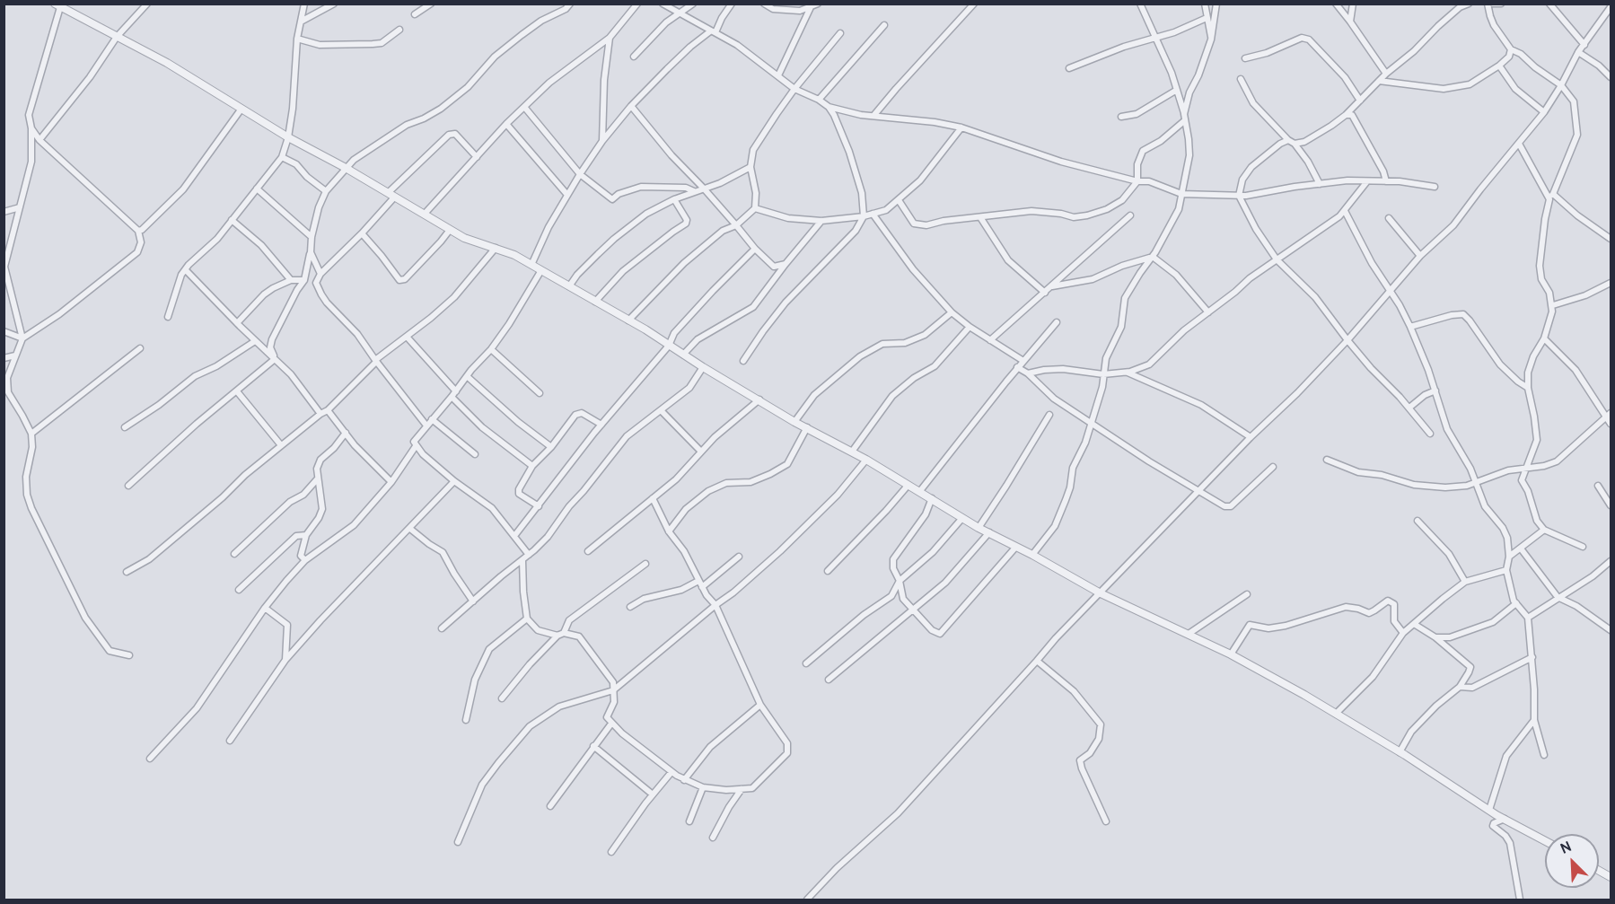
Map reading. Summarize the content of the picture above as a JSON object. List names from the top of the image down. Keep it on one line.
{"north":"top left"}
